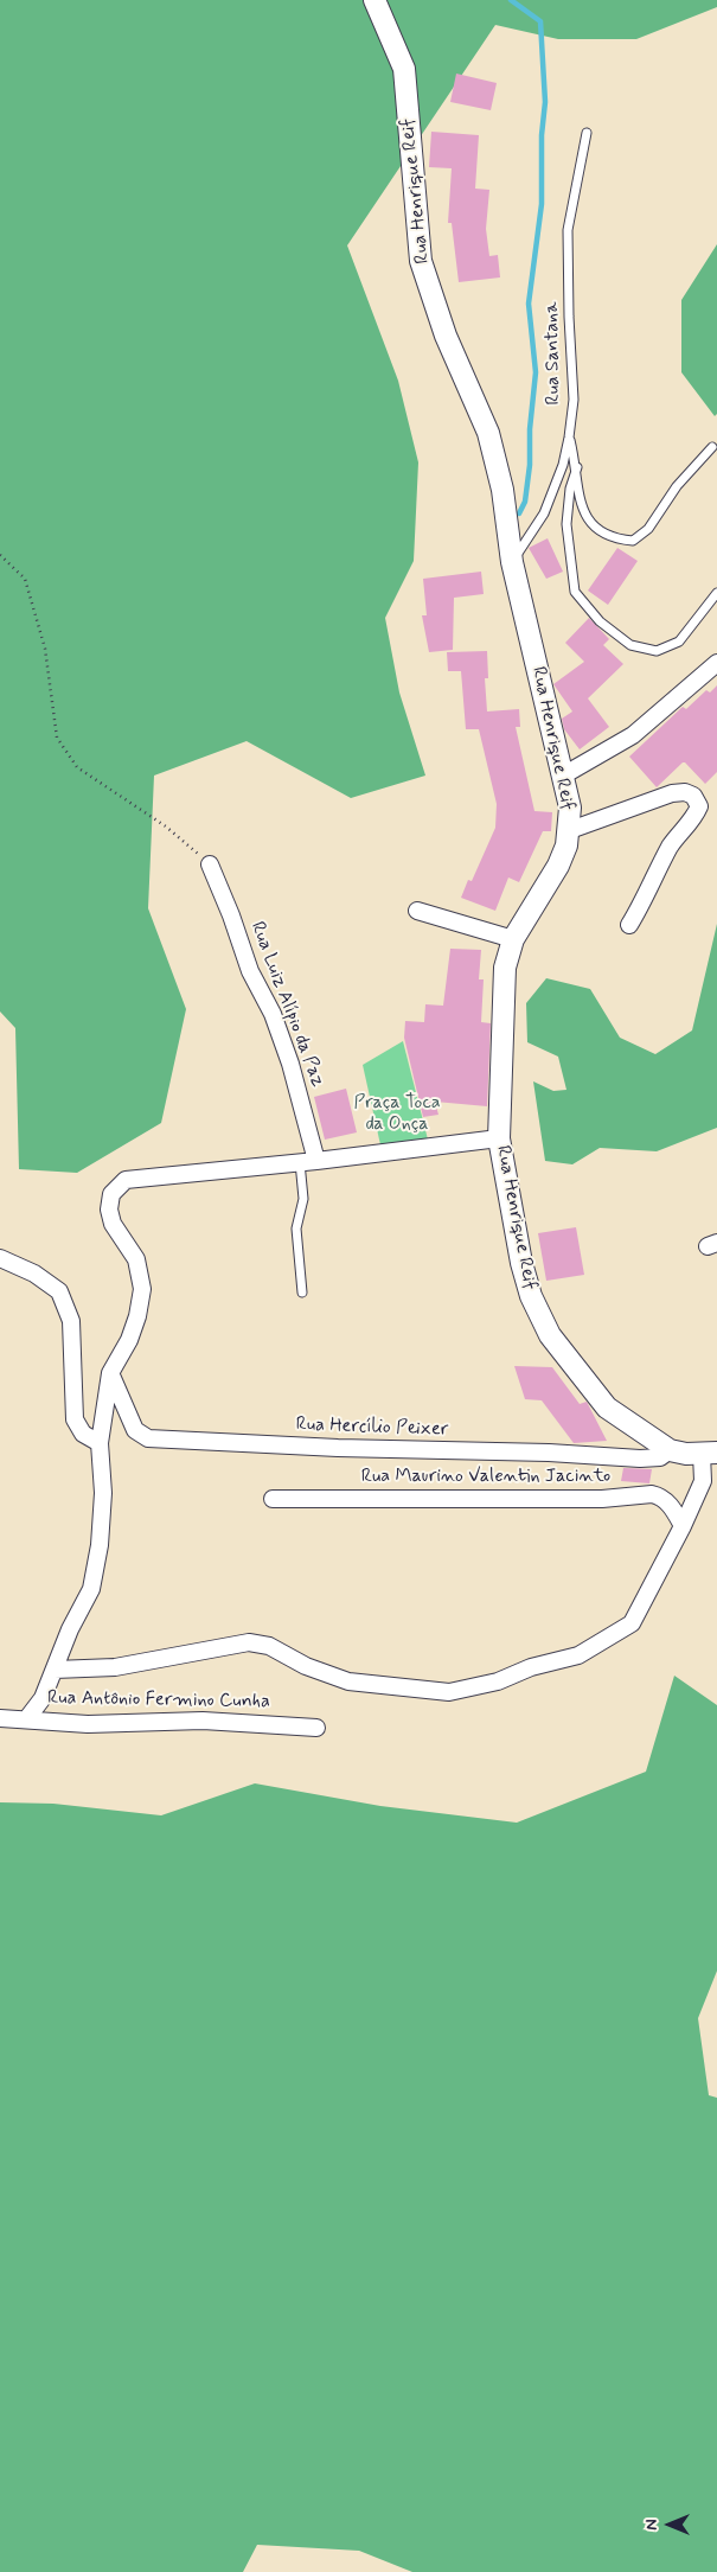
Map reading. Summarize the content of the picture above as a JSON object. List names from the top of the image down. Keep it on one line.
{"streets":{"street":["Rua Henrique Reif","Rua Luiz Alípio da Paz","Rua Hercílio Peixer","Rua Maurino Valentin Jacinto","Rua Antônio Fermino Cunha"],"lane":["Rua Santana"]},"crossings":[["Rua Henrique Reif","Rua Santana"],["Rua Henrique Reif","Rua Hercílio Peixer"]],"parks":["Praça Toca da Onça"],"north":"left"}
